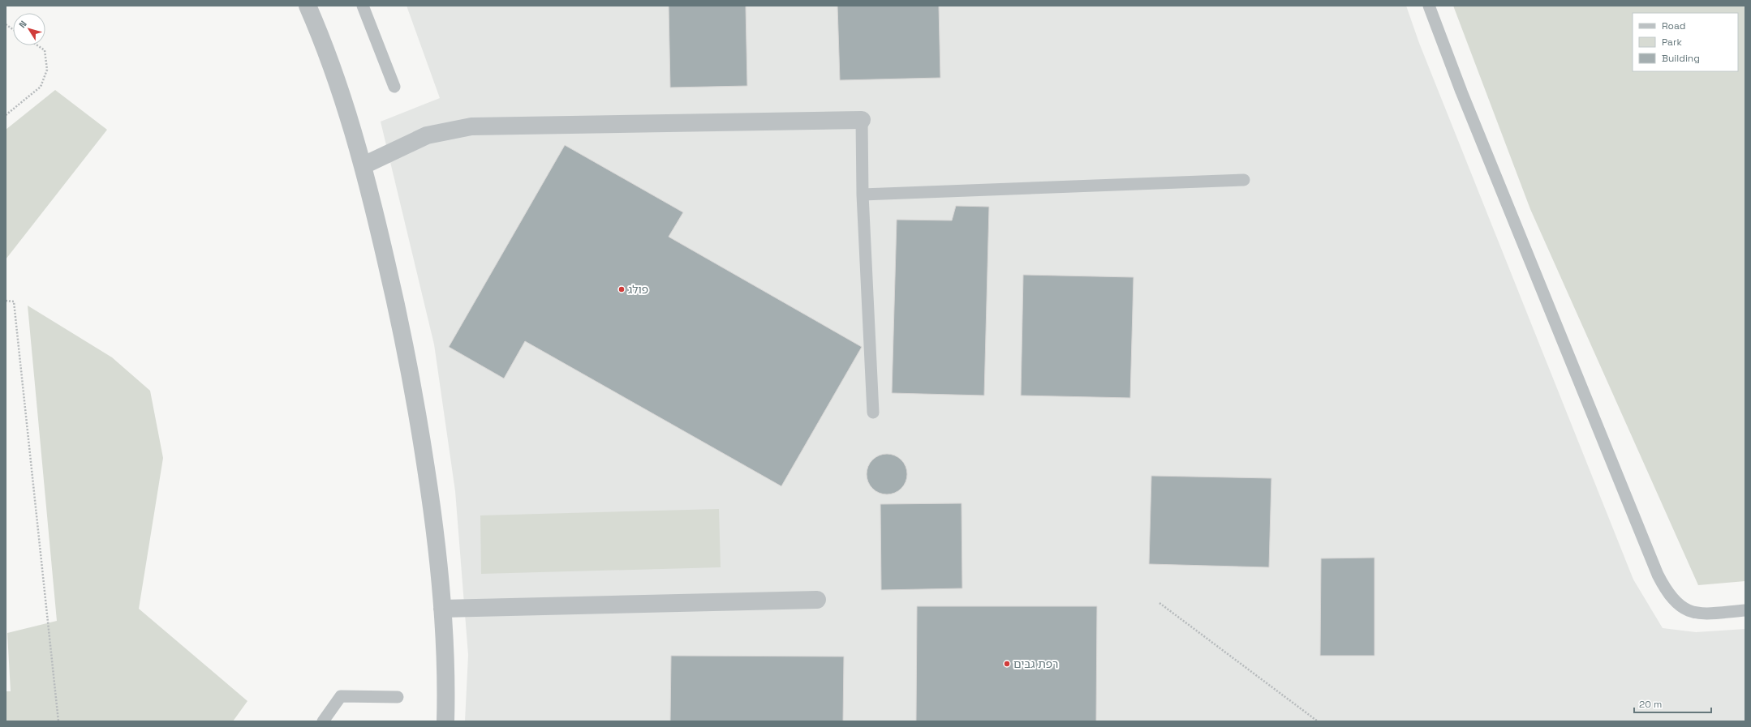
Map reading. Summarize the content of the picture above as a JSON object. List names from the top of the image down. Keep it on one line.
{"places":["פולג","רפת גבים"],"legend":["Road","Park","Building"],"scale_bar":"20 m","north":"top left"}
